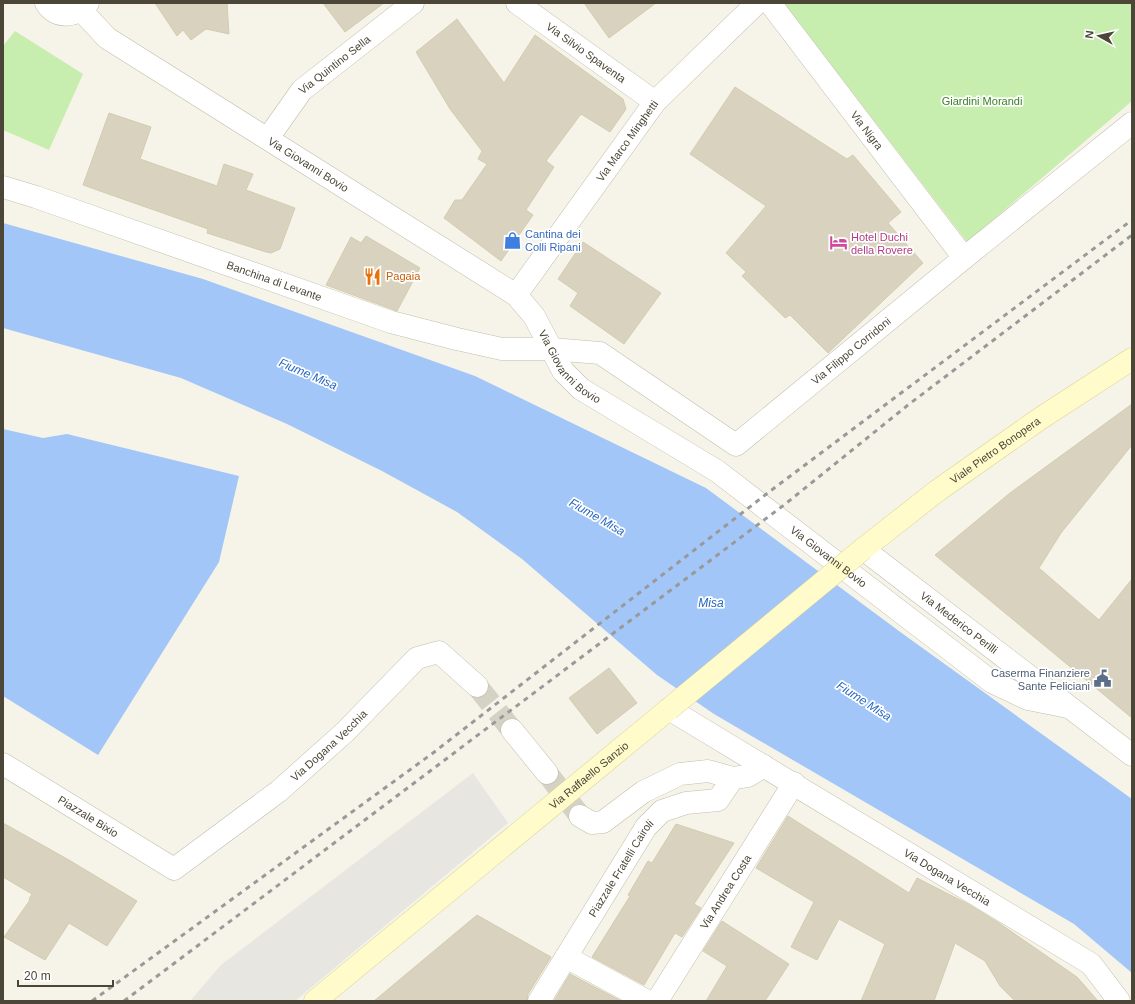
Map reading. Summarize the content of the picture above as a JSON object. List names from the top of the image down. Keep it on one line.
{"streets":{"main road":["Viale Pietro Bonopera","Via Raffaello Sanzio"],"street":["Via Silvio Spaventa","Via Quintino Sella","Via Nigra","Via Marco Minghetti","Via Giovanni Bovio","Banchina di Levante","Via Filippo Corridoni","Via Mederico Perilli","Via Dogana Vecchia","Piazzale Bixio","Piazzale Fratelli Cairoli","Via Andrea Costa"]},"crossings":[["Via Silvio Spaventa","Via Marco Minghetti"],["Via Quintino Sella","Via Giovanni Bovio"],["Via Nigra","Via Filippo Corridoni"],["Via Marco Minghetti","Via Giovanni Bovio"],["Via Giovanni Bovio","Banchina di Levante"],["Via Giovanni Bovio","Via Filippo Corridoni"],["Via Giovanni Bovio","Via Mederico Perilli"],["Banchina di Levante","Via Filippo Corridoni"],["Viale Pietro Bonopera","Via Mederico Perilli"],["Viale Pietro Bonopera","Via Raffaello Sanzio"],["Via Mederico Perilli","Via Raffaello Sanzio"],["Via Dogana Vecchia","Via Raffaello Sanzio"],["Via Dogana Vecchia","Piazzale Bixio"],["Via Dogana Vecchia","Via Andrea Costa"]],"water":["Fiume Misa","Misa"],"parks":["Giardini Morandi"],"places":{"shop":["Cantina dei Colli Ripani"],"hotel":["Hotel Duchi della Rovere"],"restaurant":["Pagaia"],"public building":["Caserma Finanziere Sante Feliciani"]},"scale_bar":"20 m","north":"left"}
